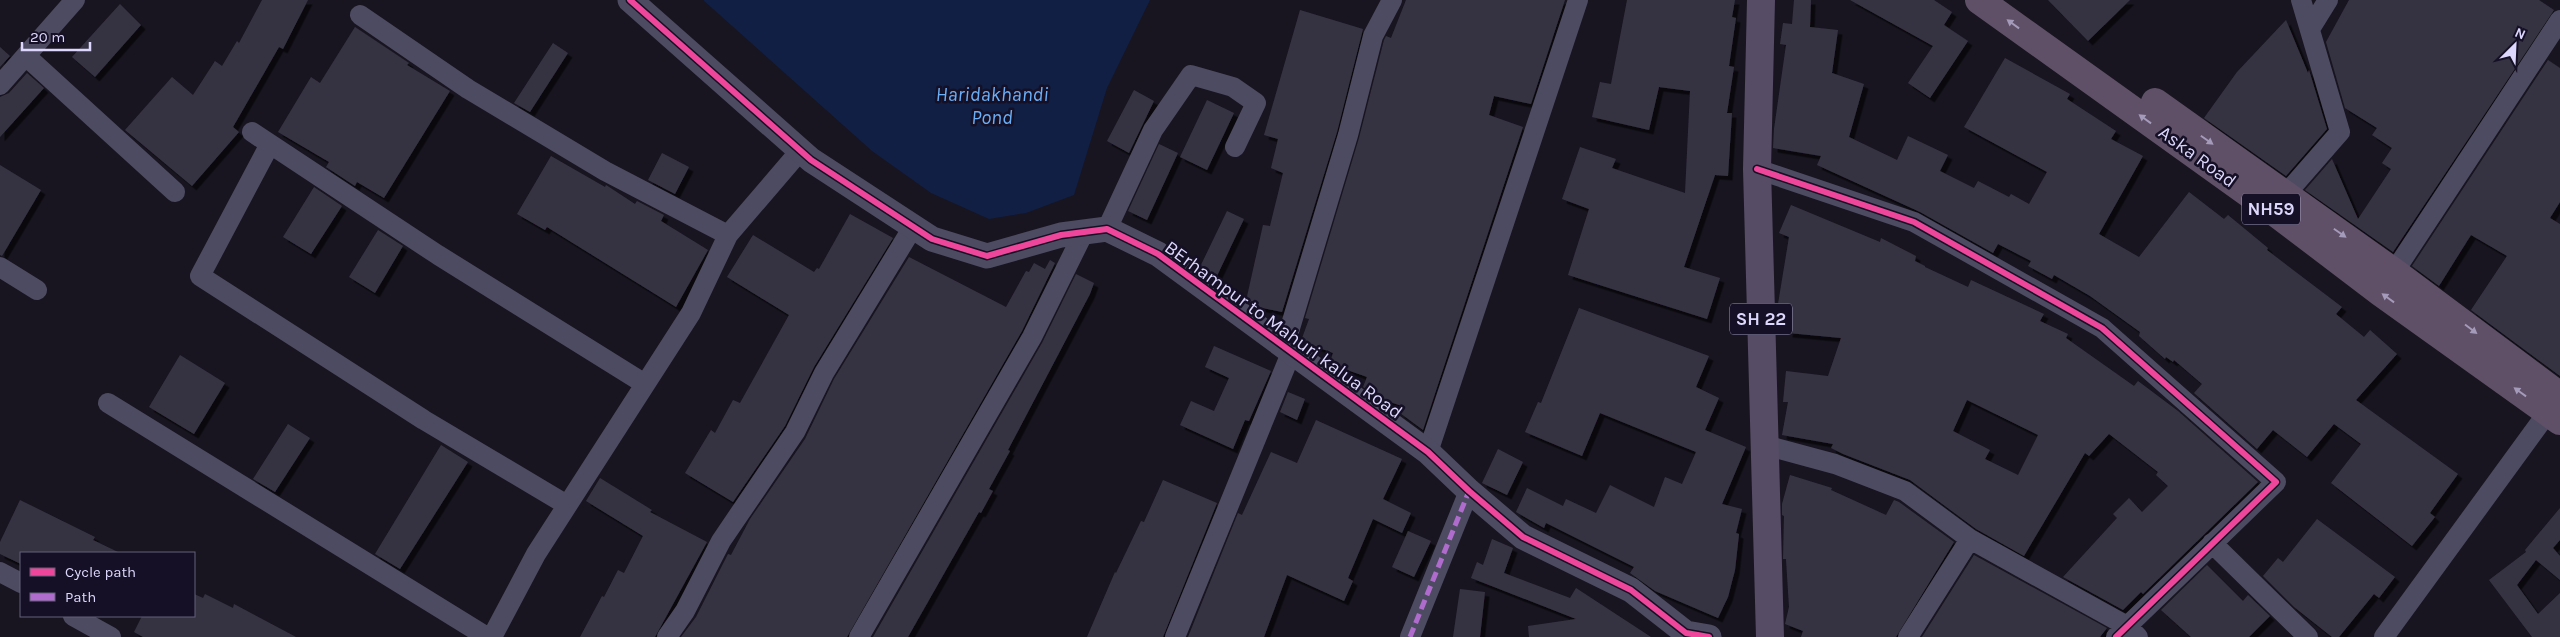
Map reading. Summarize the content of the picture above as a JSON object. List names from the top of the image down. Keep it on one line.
{"streets":{"highway":["Aska Road","NH59"],"main road":["SH 22"],"street":["BErhampur to Mahuri kalua Road"]},"crossings":[["Aska Road","NH59"]],"water":["Haridakhandi Pond"],"legend":["Cycle path","Path"],"scale_bar":"20 m","north":"top right"}
